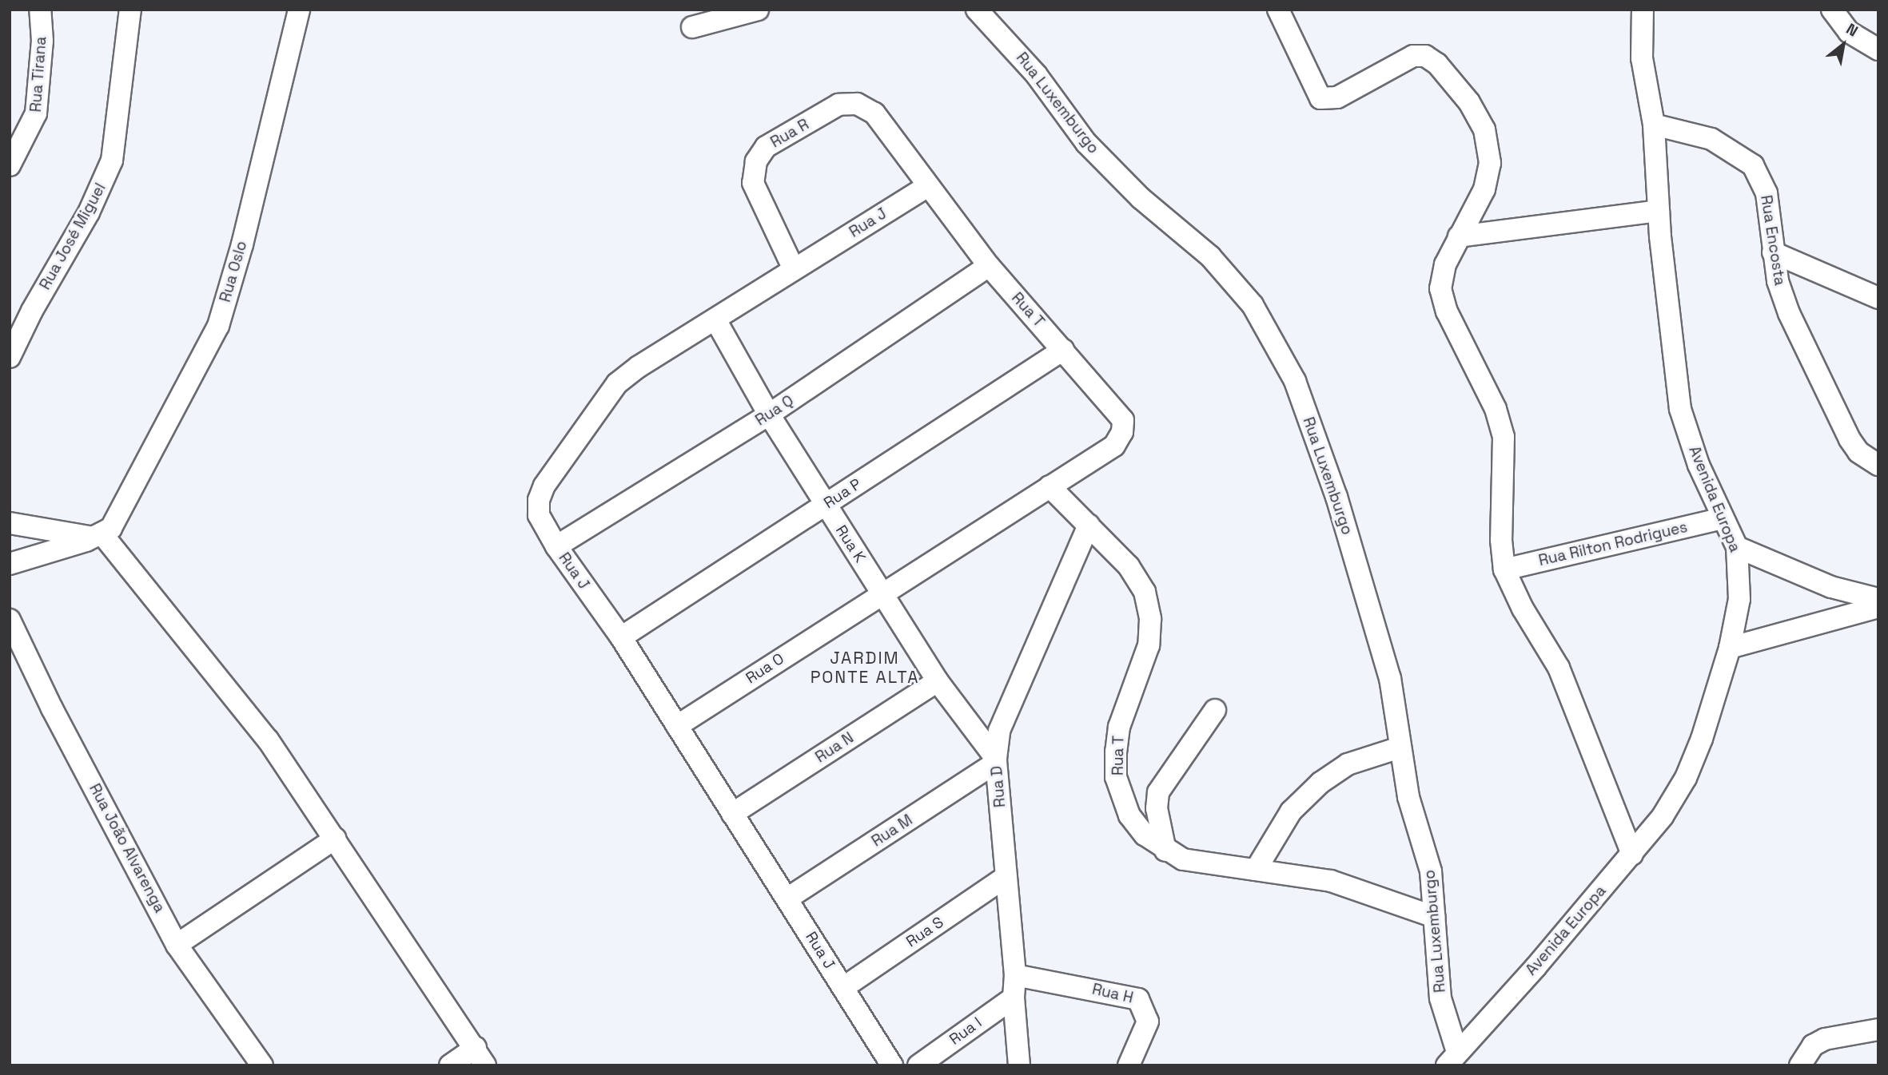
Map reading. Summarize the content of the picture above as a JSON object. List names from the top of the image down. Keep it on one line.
{"streets":{"street":["Rua Tirana","Rua Luxemburgo","Rua R","Rua J","Rua José Miguel","Rua Encosta","Rua Oslo","Rua T","Rua Q","Rua P","Avenida Europa","Rua K","Rua Rilton Rodrigues","Rua O","Rua N","Rua D","Rua M","Rua João Alvarenga","Rua S","Rua H","Rua I"]},"crossings":[["Rua Luxemburgo","Rua T"],["Rua Luxemburgo","Avenida Europa"],["Rua R","Rua J"],["Rua R","Rua T"],["Rua J","Rua T"],["Rua J","Rua Q"],["Rua J","Rua P"],["Rua J","Rua K"],["Rua J","Rua O"],["Rua J","Rua N"],["Rua J","Rua M"],["Rua J","Rua S"],["Rua Encosta","Avenida Europa"],["Rua T","Rua Q"],["Rua T","Rua P"],["Rua T","Rua K"],["Rua T","Rua O"],["Rua T","Rua D"],["Rua Q","Rua K"],["Rua P","Rua K"],["Avenida Europa","Rua Rilton Rodrigues"],["Rua K","Rua O"],["Rua K","Rua N"],["Rua K","Rua D"],["Rua K","Rua M"],["Rua D","Rua M"],["Rua D","Rua S"],["Rua D","Rua H"],["Rua D","Rua I"]],"districts":["JARDIM PONTE ALTA"],"north":"top right"}
